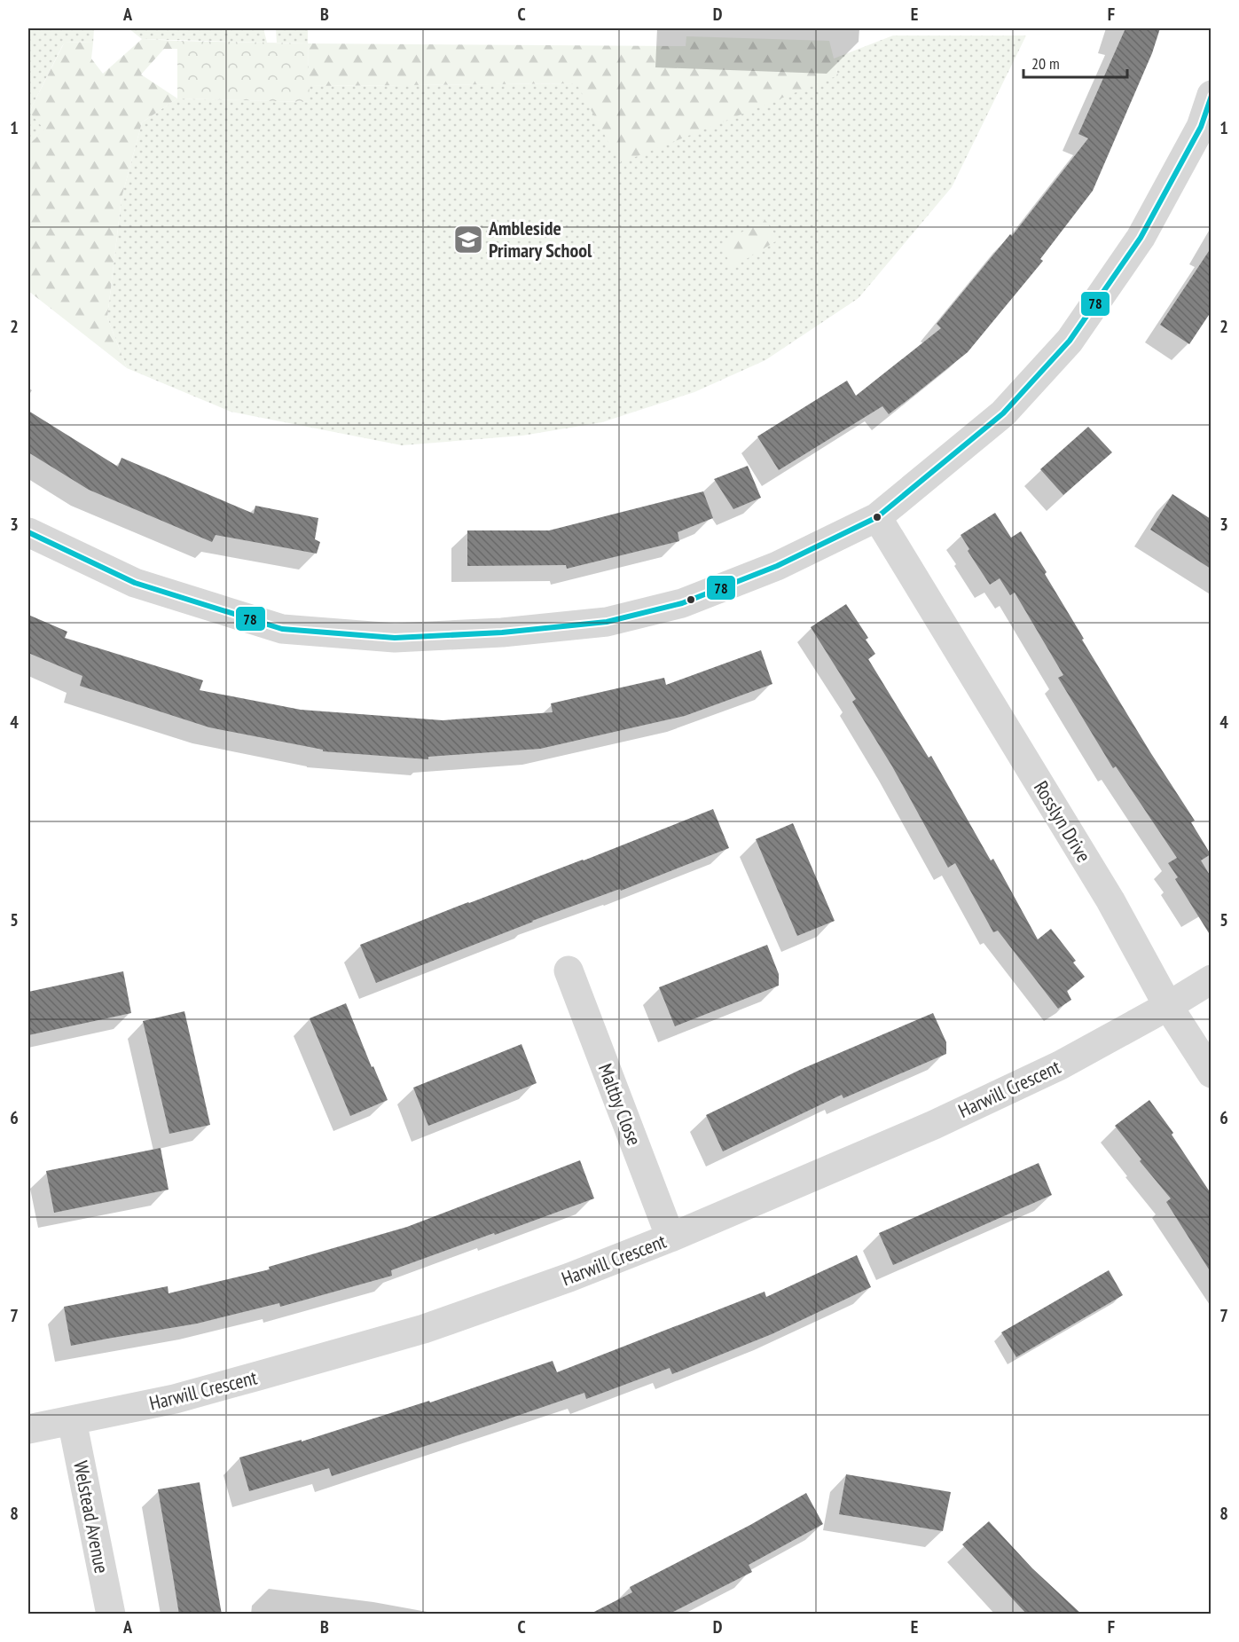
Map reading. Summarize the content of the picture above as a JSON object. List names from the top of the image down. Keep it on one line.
{"streets":{"street":["Rosslyn Drive","Harwill Crescent","Maltby Close","Welstead Avenue"]},"crossings":[["Rosslyn Drive","Harwill Crescent"],["Harwill Crescent","Maltby Close"],["Harwill Crescent","Welstead Avenue"]],"places":{"school or university":["Ambleside Primary School"]},"lines":["transit line 78"],"scale_bar":"20 m","grid":{"columns":["A","B","C","D","E","F"],"rows":["1","2","3","4","5","6","7","8"]}}
